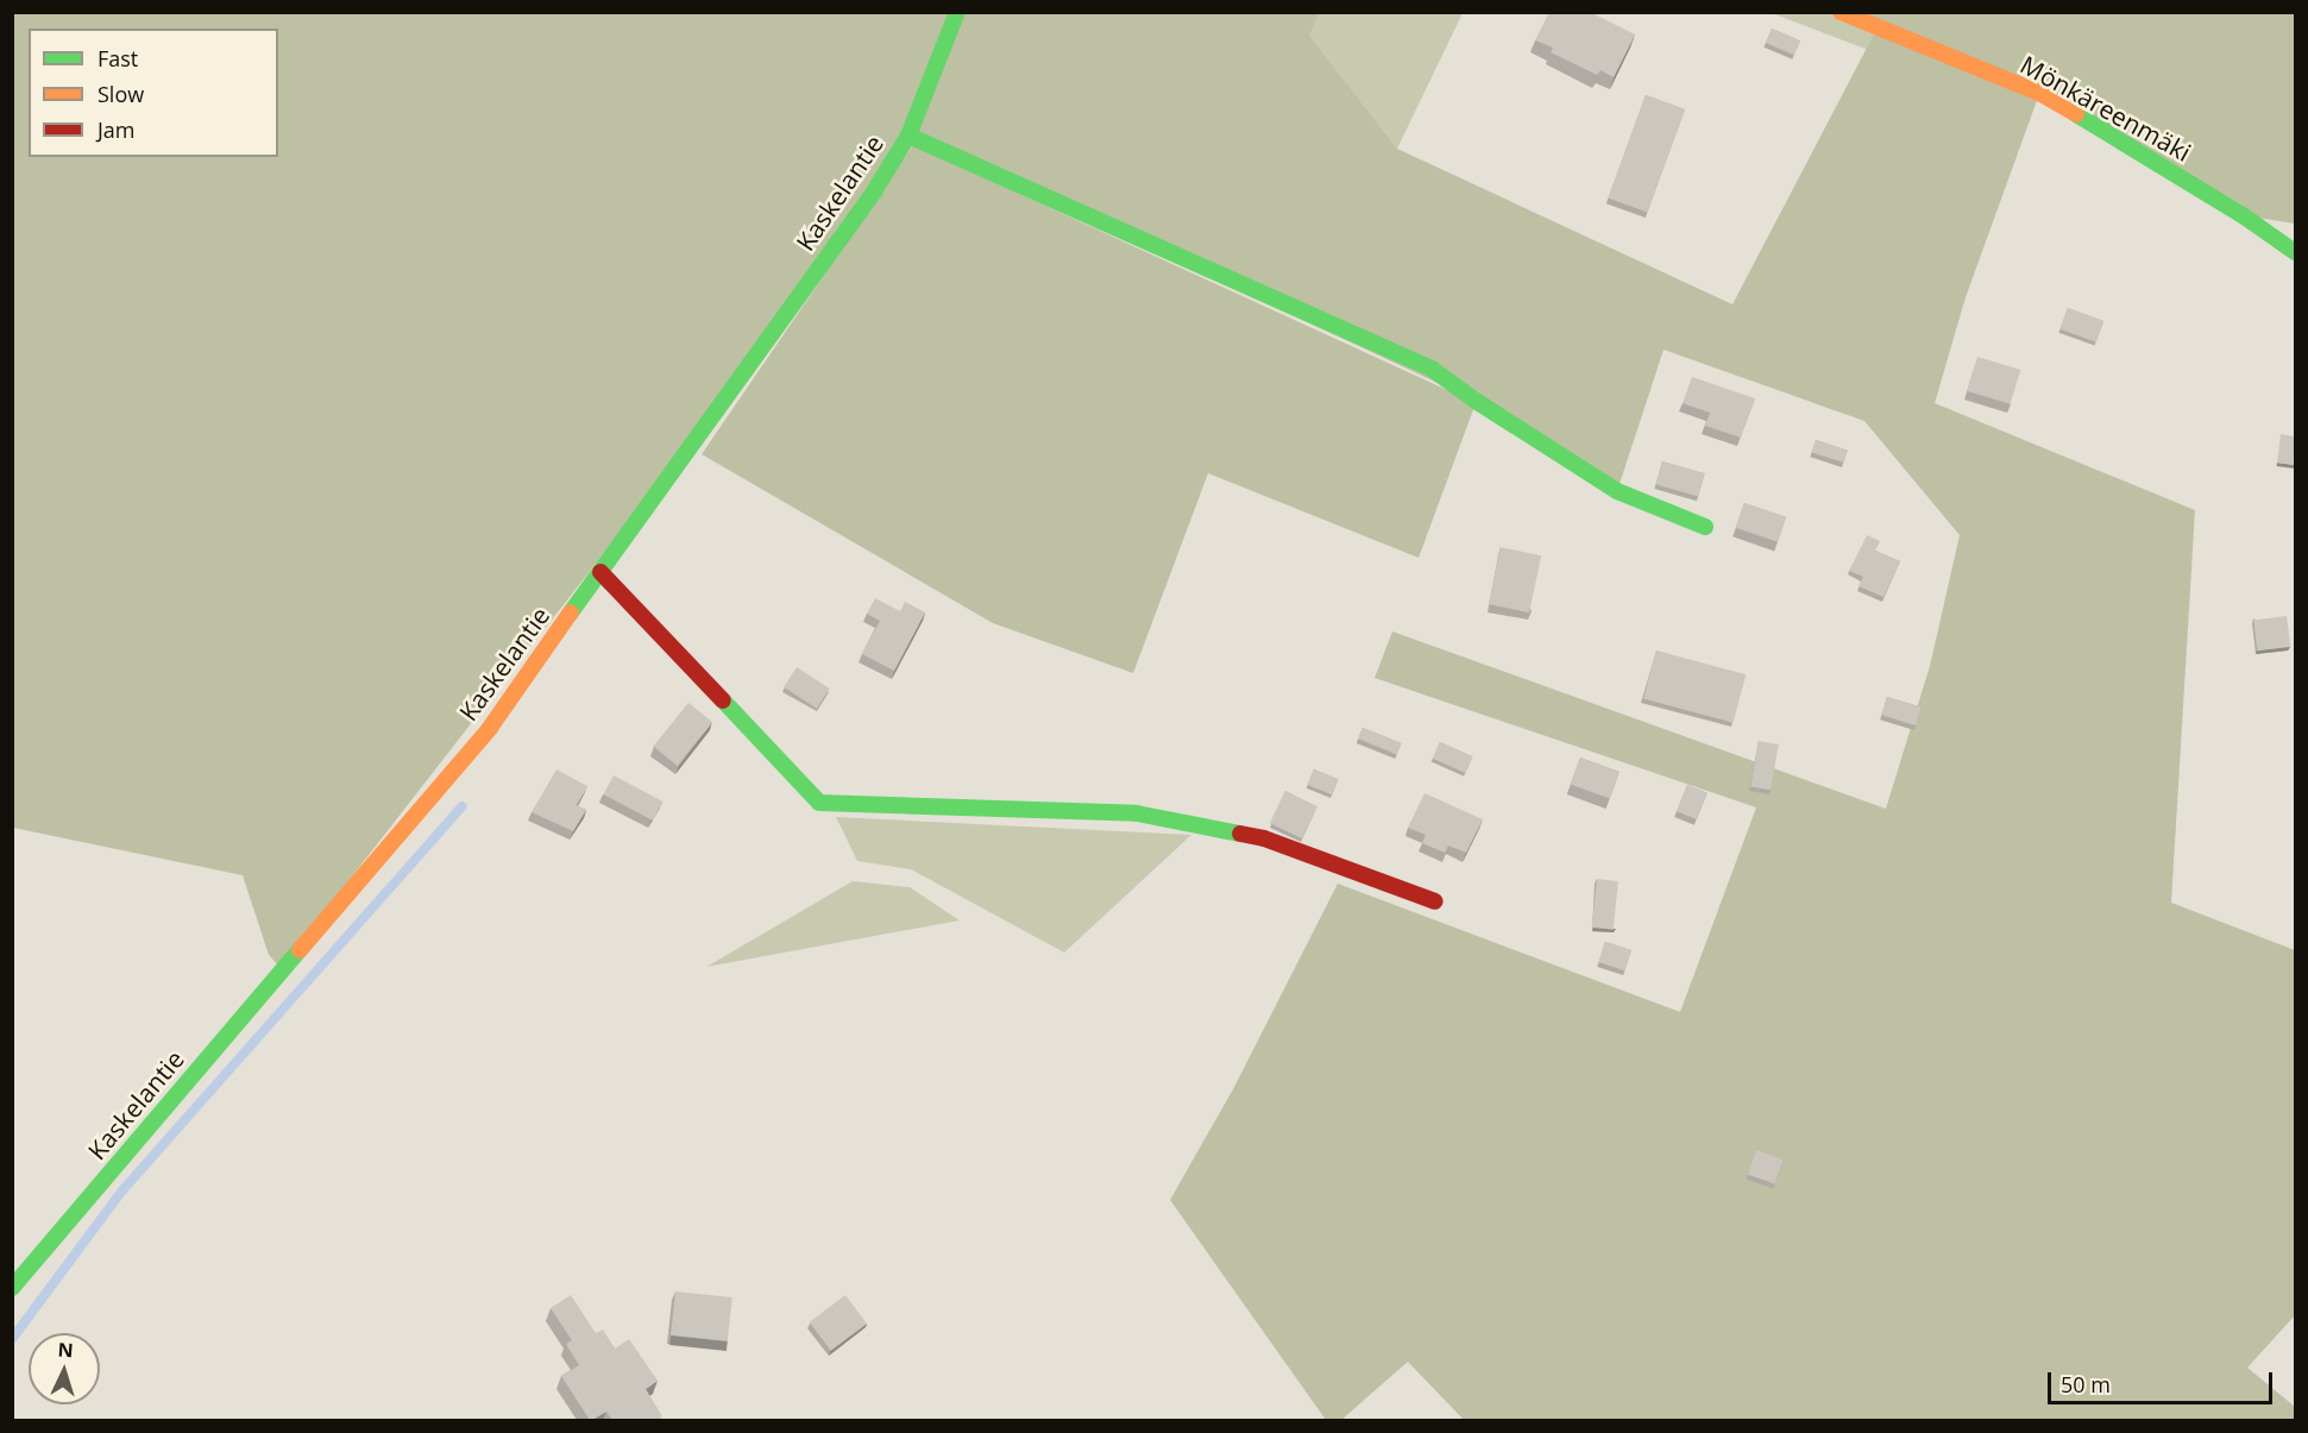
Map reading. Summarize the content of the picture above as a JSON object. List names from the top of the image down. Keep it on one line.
{"streets":{"street":["Mönkäreenmäki","Kaskelantie"]},"legend":["Fast","Slow","Jam"],"scale_bar":"50 m","north":"top"}
